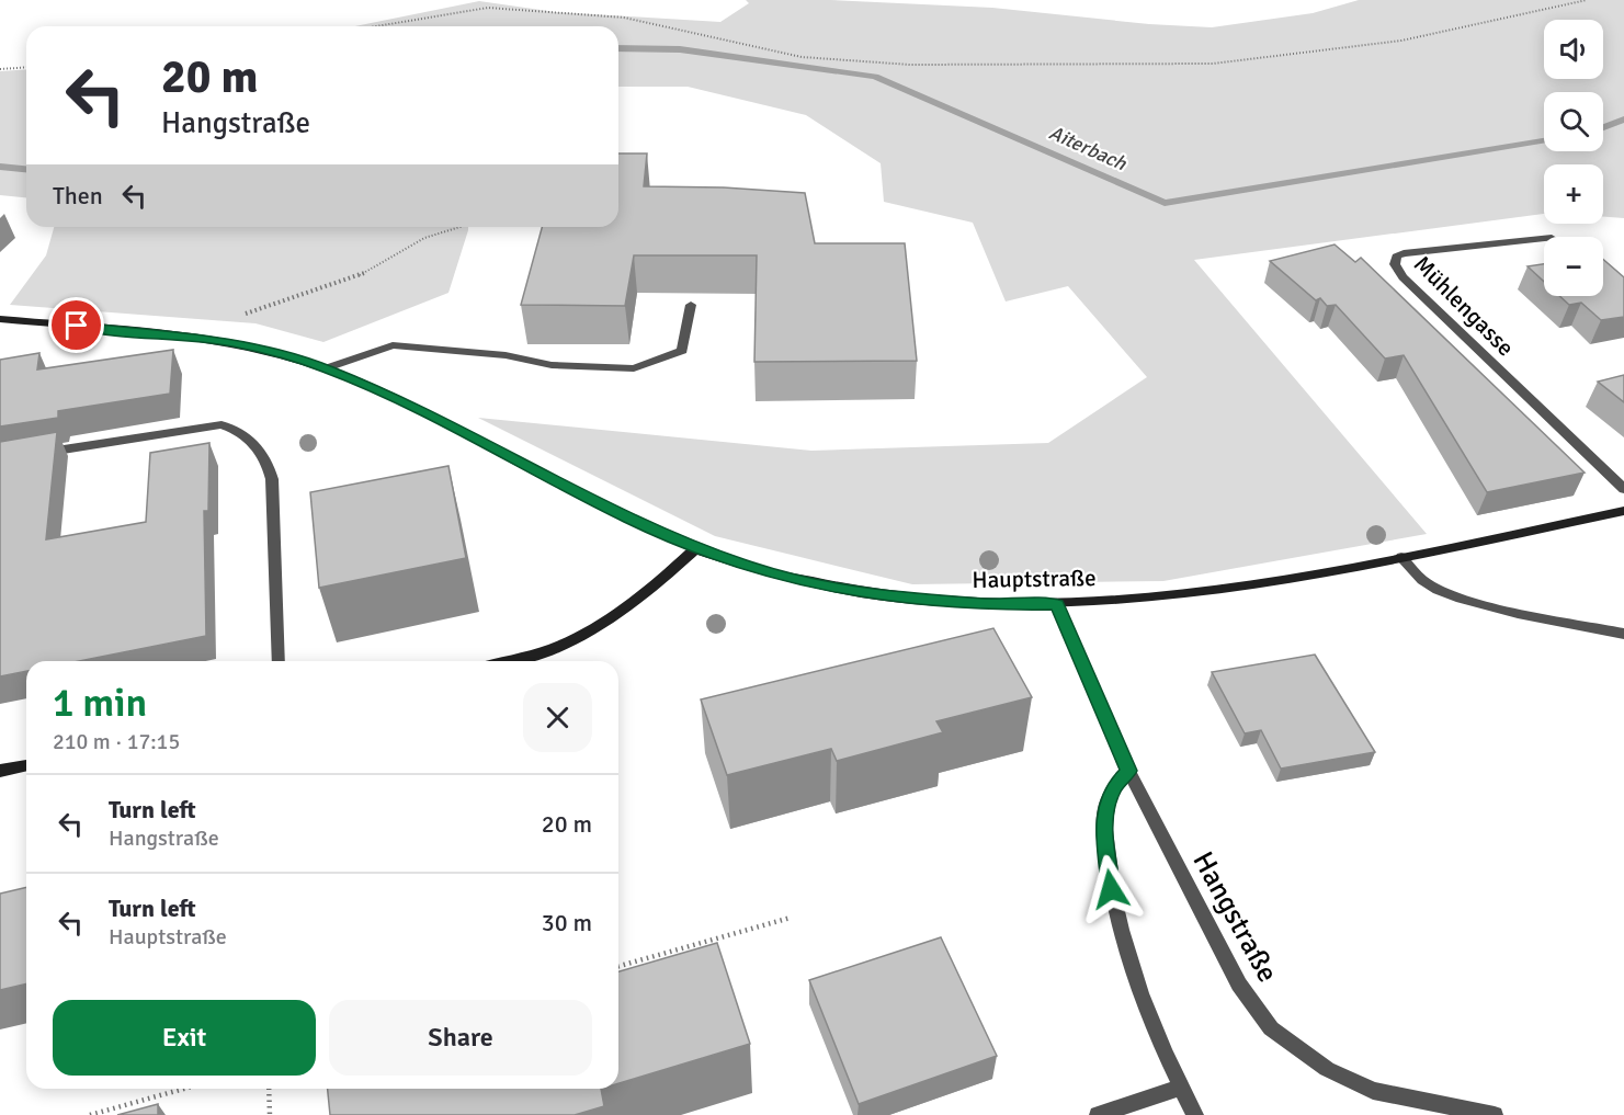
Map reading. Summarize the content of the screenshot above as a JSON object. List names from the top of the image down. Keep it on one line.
{"streets":{"main road":["Hauptstraße"],"street":["Mühlengasse","Hangstraße"]},"crossings":[["Hauptstraße","Hangstraße"]],"water":["Aiterbach"],"page":{"map_buttons":["+","−"],"turn":["20 m","Hangstraße"],"then":"Then","heading":["1 min","210 m · 17:15"],"list":[{"name":"Turn left","note":"Hangstraße","value":"20 m"},{"name":"Turn left","note":"Hauptstraße","value":"30 m"}],"buttons":["Exit","Share"]}}
